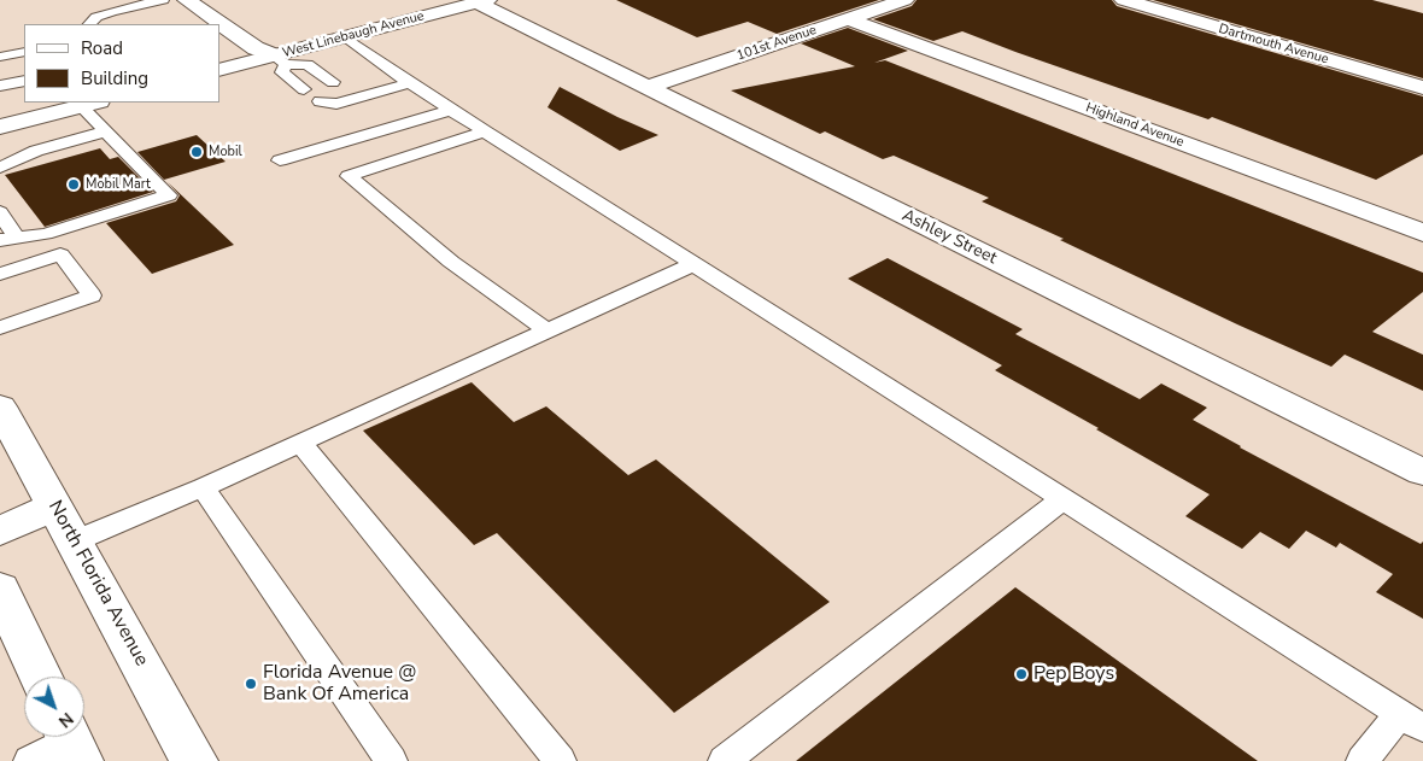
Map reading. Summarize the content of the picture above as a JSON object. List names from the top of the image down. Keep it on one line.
{"streets":{"street":["West Linebaugh Avenue","101st Avenue","Dartmouth Avenue","Highland Avenue","Ashley Street","North Florida Avenue"]},"crossings":[["West Linebaugh Avenue","Ashley Street"],["101st Avenue","Highland Avenue"],["101st Avenue","Ashley Street"]],"places":["Mobil","Mobil Mart","Pep Boys","Florida Avenue @ Bank Of America"],"legend":["Road","Building"],"north":"bottom right"}
